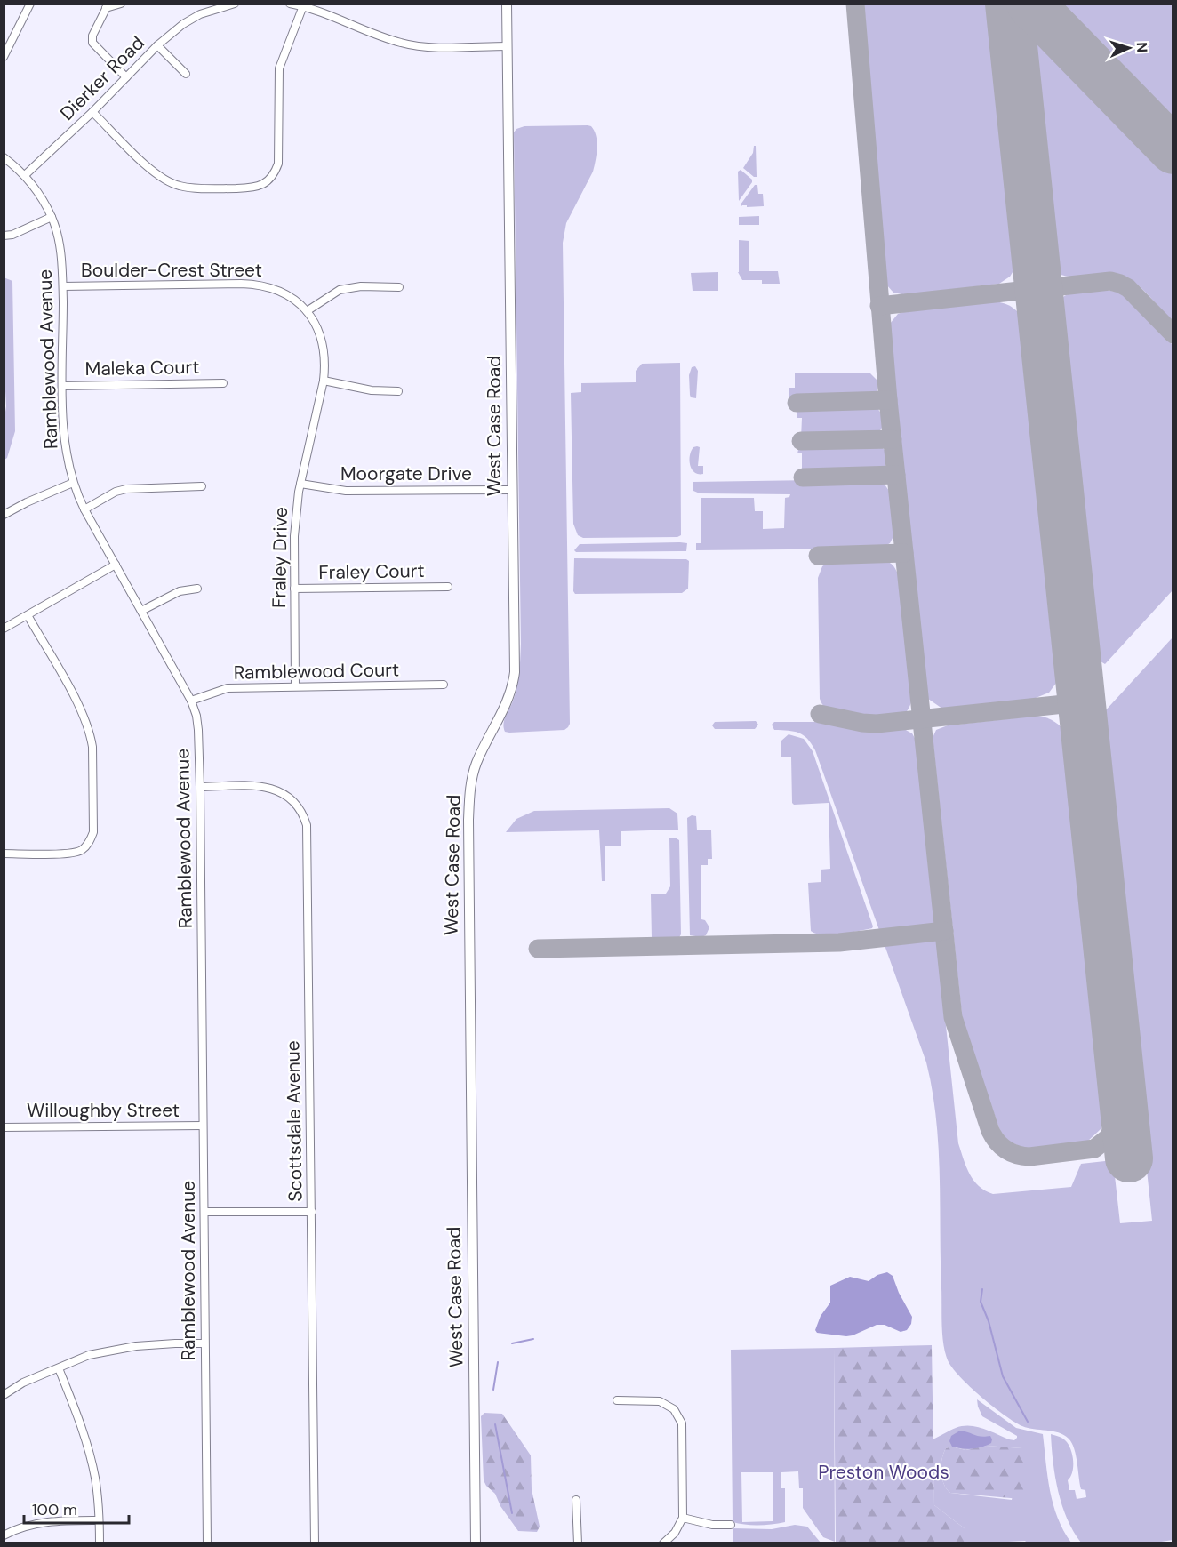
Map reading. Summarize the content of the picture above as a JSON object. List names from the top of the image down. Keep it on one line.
{"streets":{"main road":["West Case Road"],"street":["Dierker Road","Boulder-Crest Street","Ramblewood Avenue","Maleka Court","Moorgate Drive","Fraley Drive","Fraley Court","Ramblewood Court","Willoughby Street","Scottsdale Avenue"]},"crossings":[["Dierker Road","Ramblewood Avenue"],["Boulder-Crest Street","Ramblewood Avenue"],["Boulder-Crest Street","Fraley Drive"],["Ramblewood Avenue","Maleka Court"],["Ramblewood Avenue","Ramblewood Court"],["Ramblewood Avenue","Willoughby Street"],["Ramblewood Avenue","Scottsdale Avenue"],["West Case Road","Moorgate Drive"],["Moorgate Drive","Fraley Drive"],["Fraley Drive","Fraley Court"],["Fraley Drive","Ramblewood Court"]],"parks":["Preston Woods"],"scale_bar":"100 m","north":"right"}
